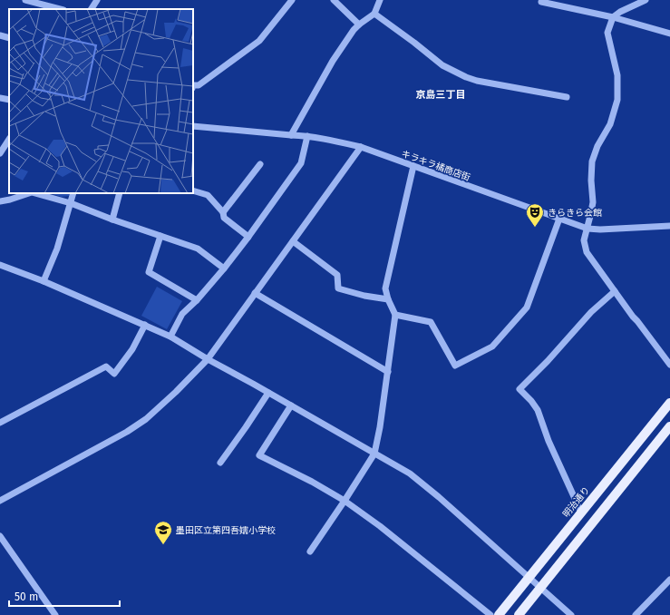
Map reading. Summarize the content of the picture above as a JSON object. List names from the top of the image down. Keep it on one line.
{"streets":{"main road":["明治通り"],"street":["キラキラ橘商店街"]},"districts":["京島三丁目"],"places":{"theatre":["きらきら会館"],"school or university":["墨田区立第四吾嬬小学校"]},"scale_bar":"50 m"}
